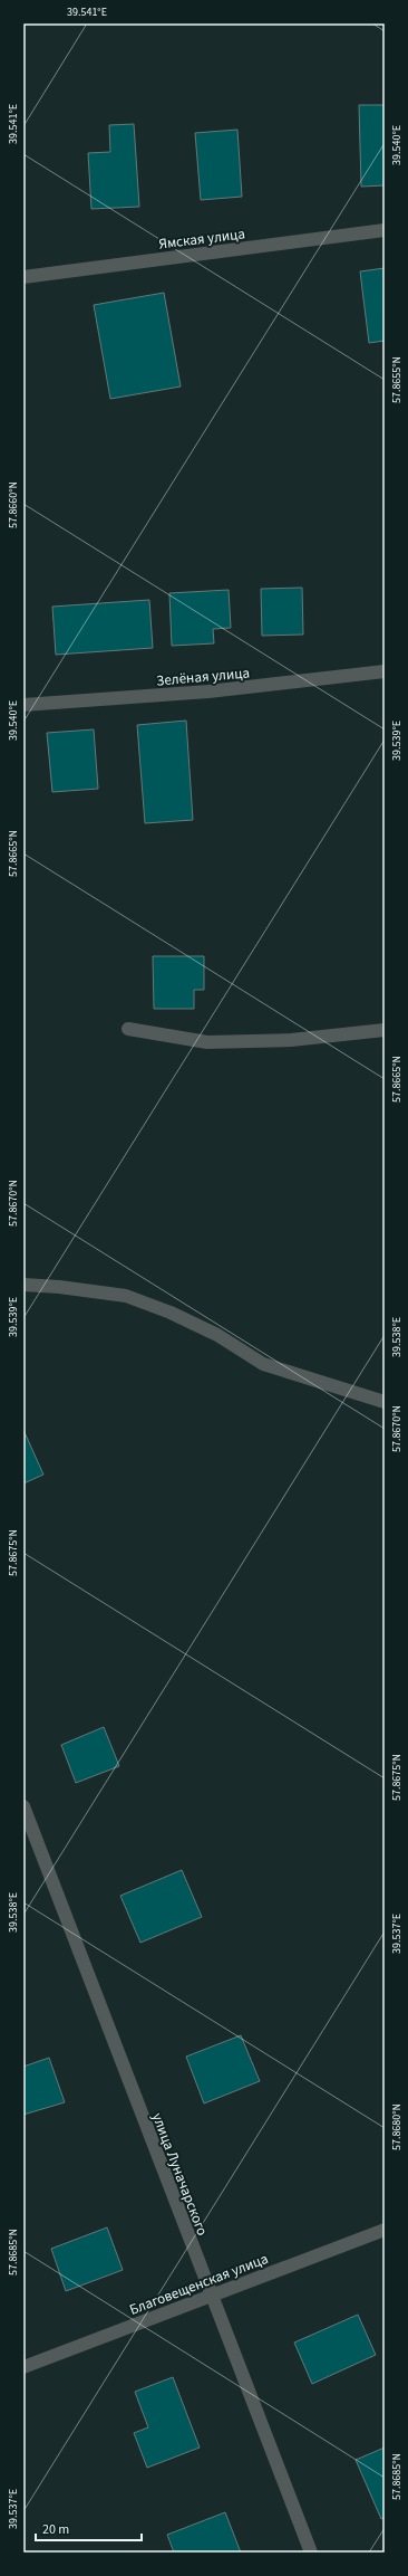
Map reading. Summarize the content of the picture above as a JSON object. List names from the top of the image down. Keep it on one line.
{"streets":{"street":["Ямская улица","Зелёная улица","улица Луначарского","Благовещенская улица"]},"crossings":[["улица Луначарского","Благовещенская улица"]],"scale_bar":"20 m","coordinates":["39.541°E","39.540°E","57.8655°N","57.8660°N","39.539°E","57.8665°N","57.8670°N","39.538°E","57.8675°N","39.537°E","57.8680°N","57.8685°N"]}
